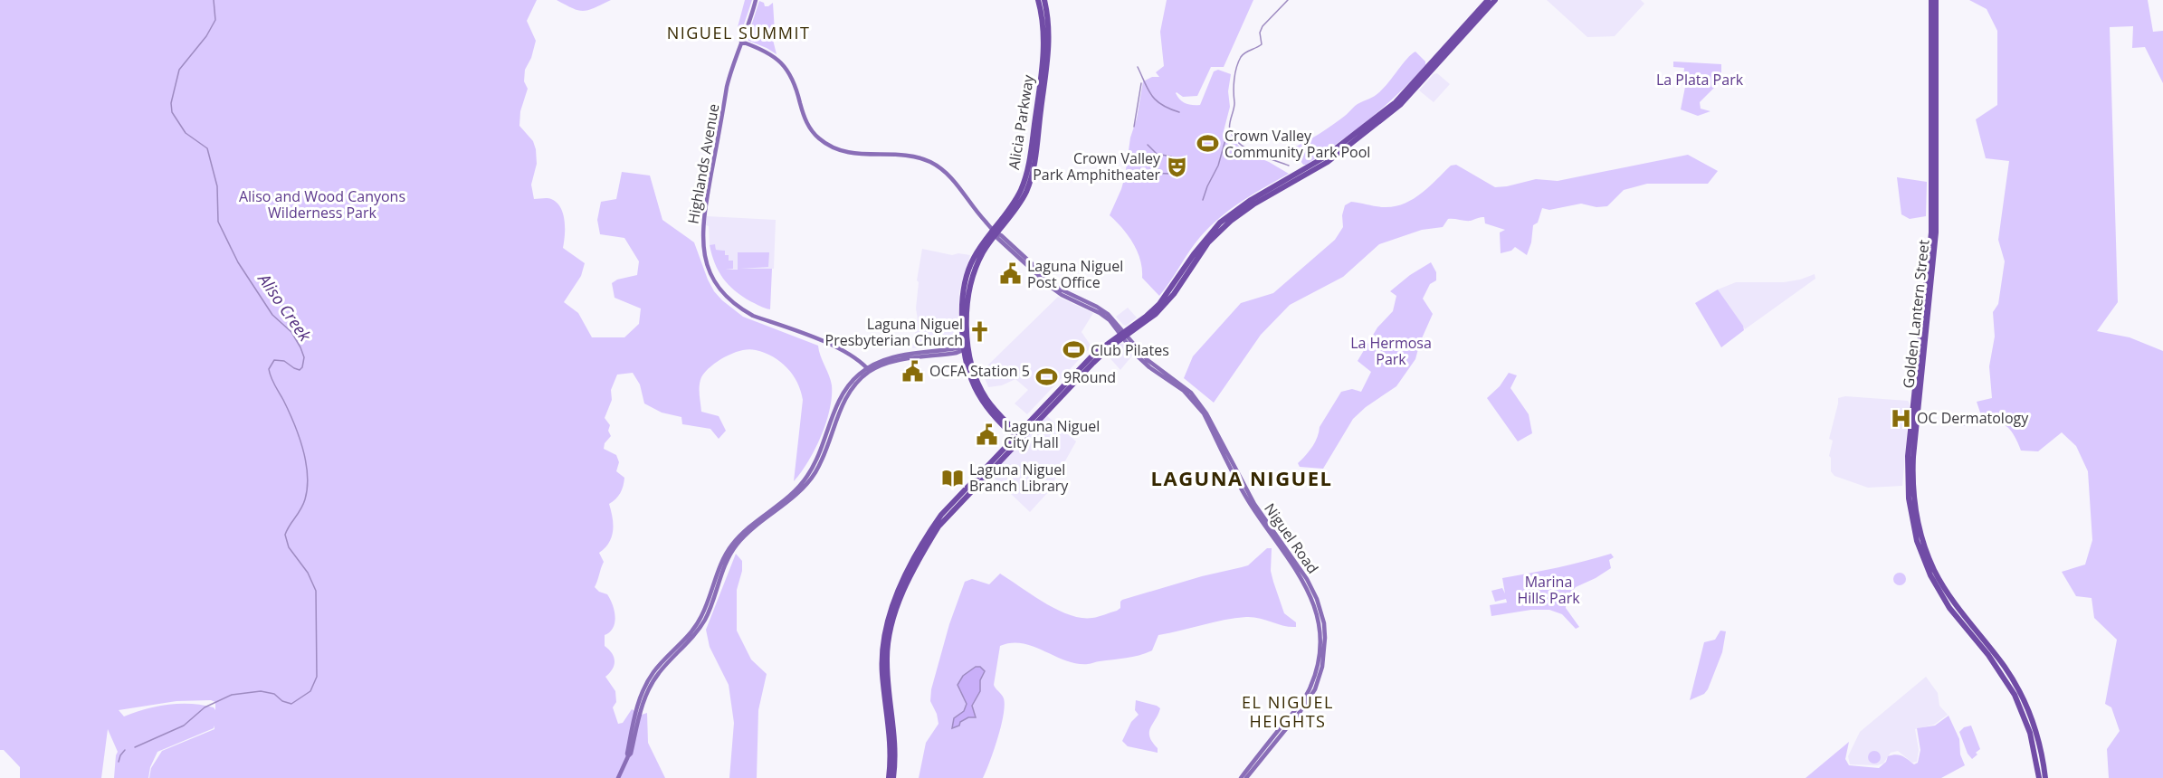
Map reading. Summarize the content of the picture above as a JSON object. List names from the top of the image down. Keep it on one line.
{"streets":{"main road":["Alicia Parkway","Highlands Avenue","Golden Lantern Street","Niguel Road"]},"crossings":[["Alicia Parkway","Niguel Road"],["Highlands Avenue","Niguel Road"]],"districts":["NIGUEL SUMMIT","LAGUNA NIGUEL","EL NIGUEL HEIGHTS"],"water":["Aliso Creek"],"parks":["La Plata Park","Aliso and Wood Canyons Wilderness Park","La Hermosa Park","Marina Hills Park"],"places":{"sports":["Crown Valley Community Park Pool","Club Pilates","9Round"],"theatre":["Crown Valley Park Amphitheater"],"public building":["Laguna Niguel Post Office","OCFA Station 5","Laguna Niguel City Hall"],"church":["Laguna Niguel Presbyterian Church"],"hospital":["OC Dermatology"],"library":["Laguna Niguel Branch Library"]}}
